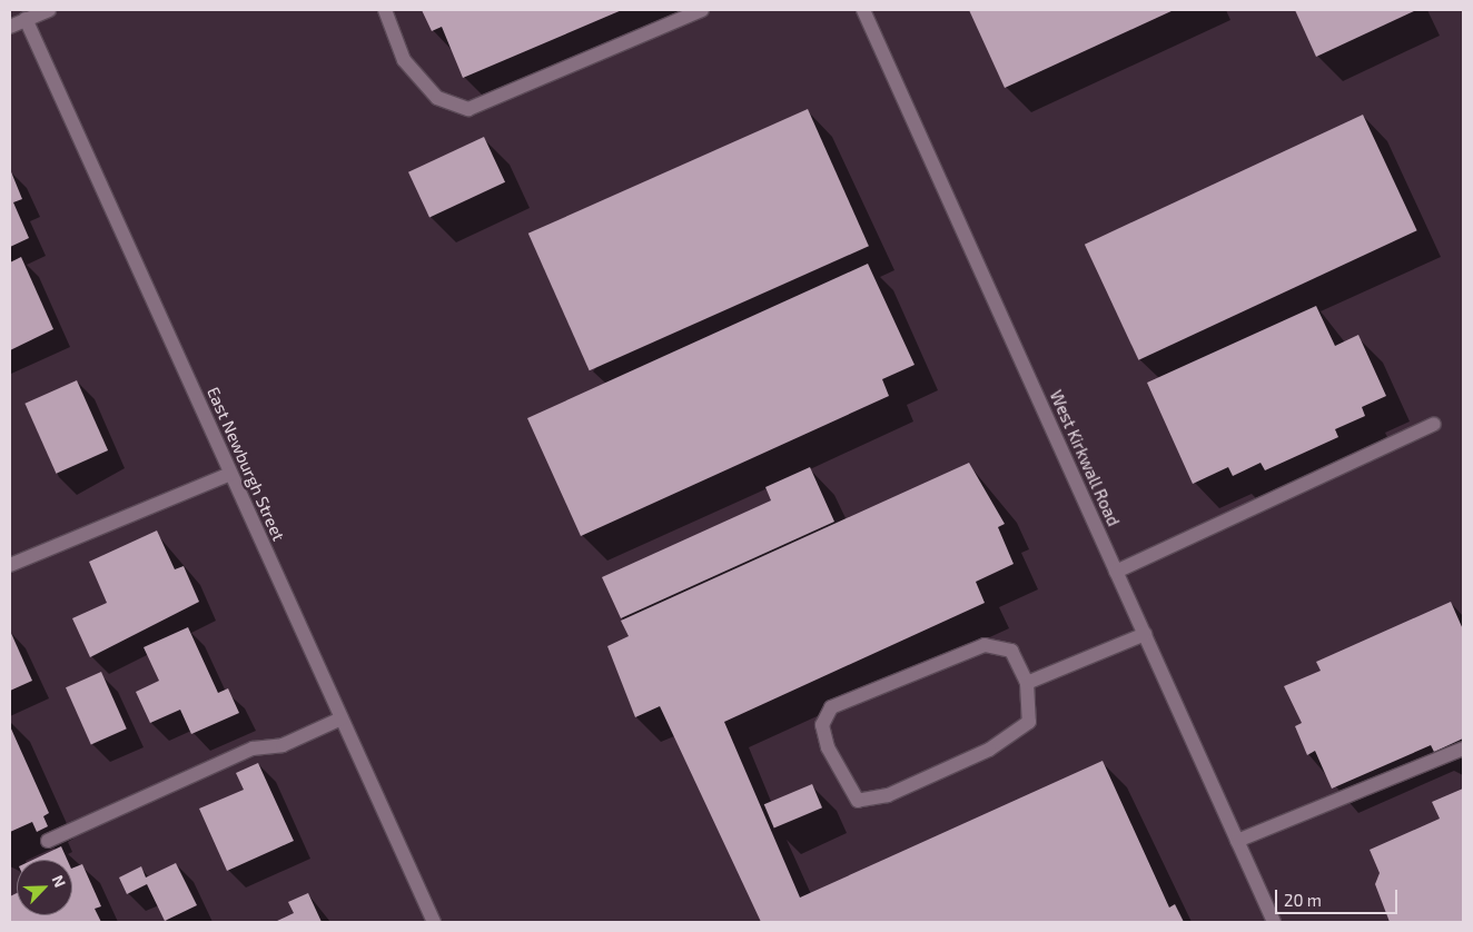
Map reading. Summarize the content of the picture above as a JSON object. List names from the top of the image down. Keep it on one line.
{"streets":{"street":["West Kirkwall Road","East Newburgh Street"]},"scale_bar":"20 m","north":"top right"}
